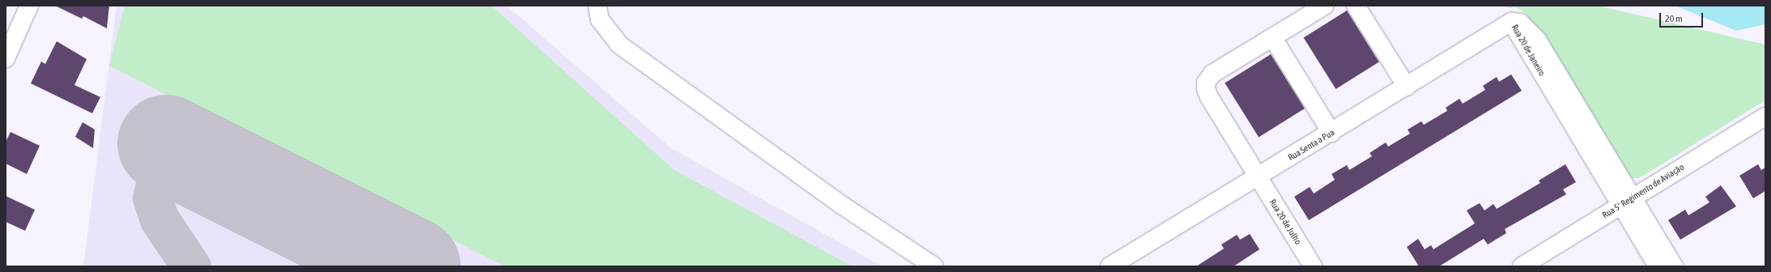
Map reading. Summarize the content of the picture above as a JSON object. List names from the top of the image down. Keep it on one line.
{"streets":{"street":["Rua 20 de Janeiro","Rua Senta a Pua","Rua 5º Regimento de Aviação","Rua 20 de Julho"]},"crossings":[["Rua 20 de Janeiro","Rua Senta a Pua"],["Rua 20 de Janeiro","Rua 5º Regimento de Aviação"],["Rua Senta a Pua","Rua 20 de Julho"]],"scale_bar":"20 m"}
